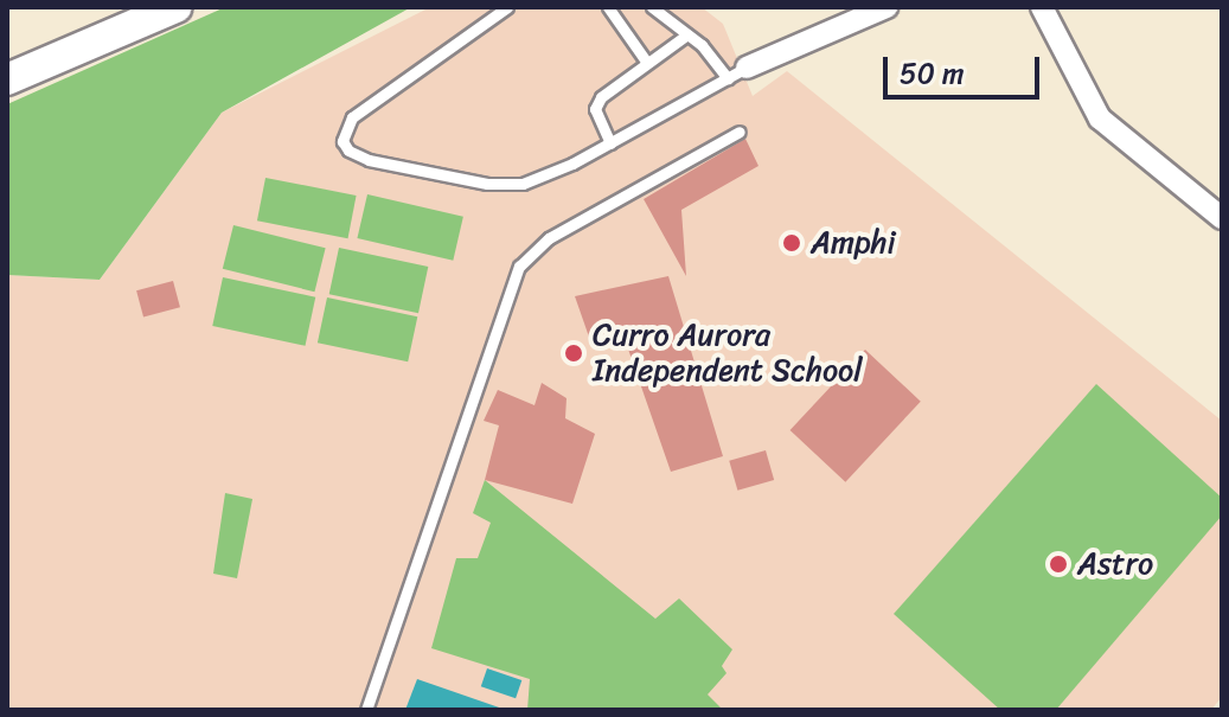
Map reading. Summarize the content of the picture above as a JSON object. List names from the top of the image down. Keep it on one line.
{"places":["Amphi","Curro Aurora Independent School","Astro"],"scale_bar":"50 m"}
